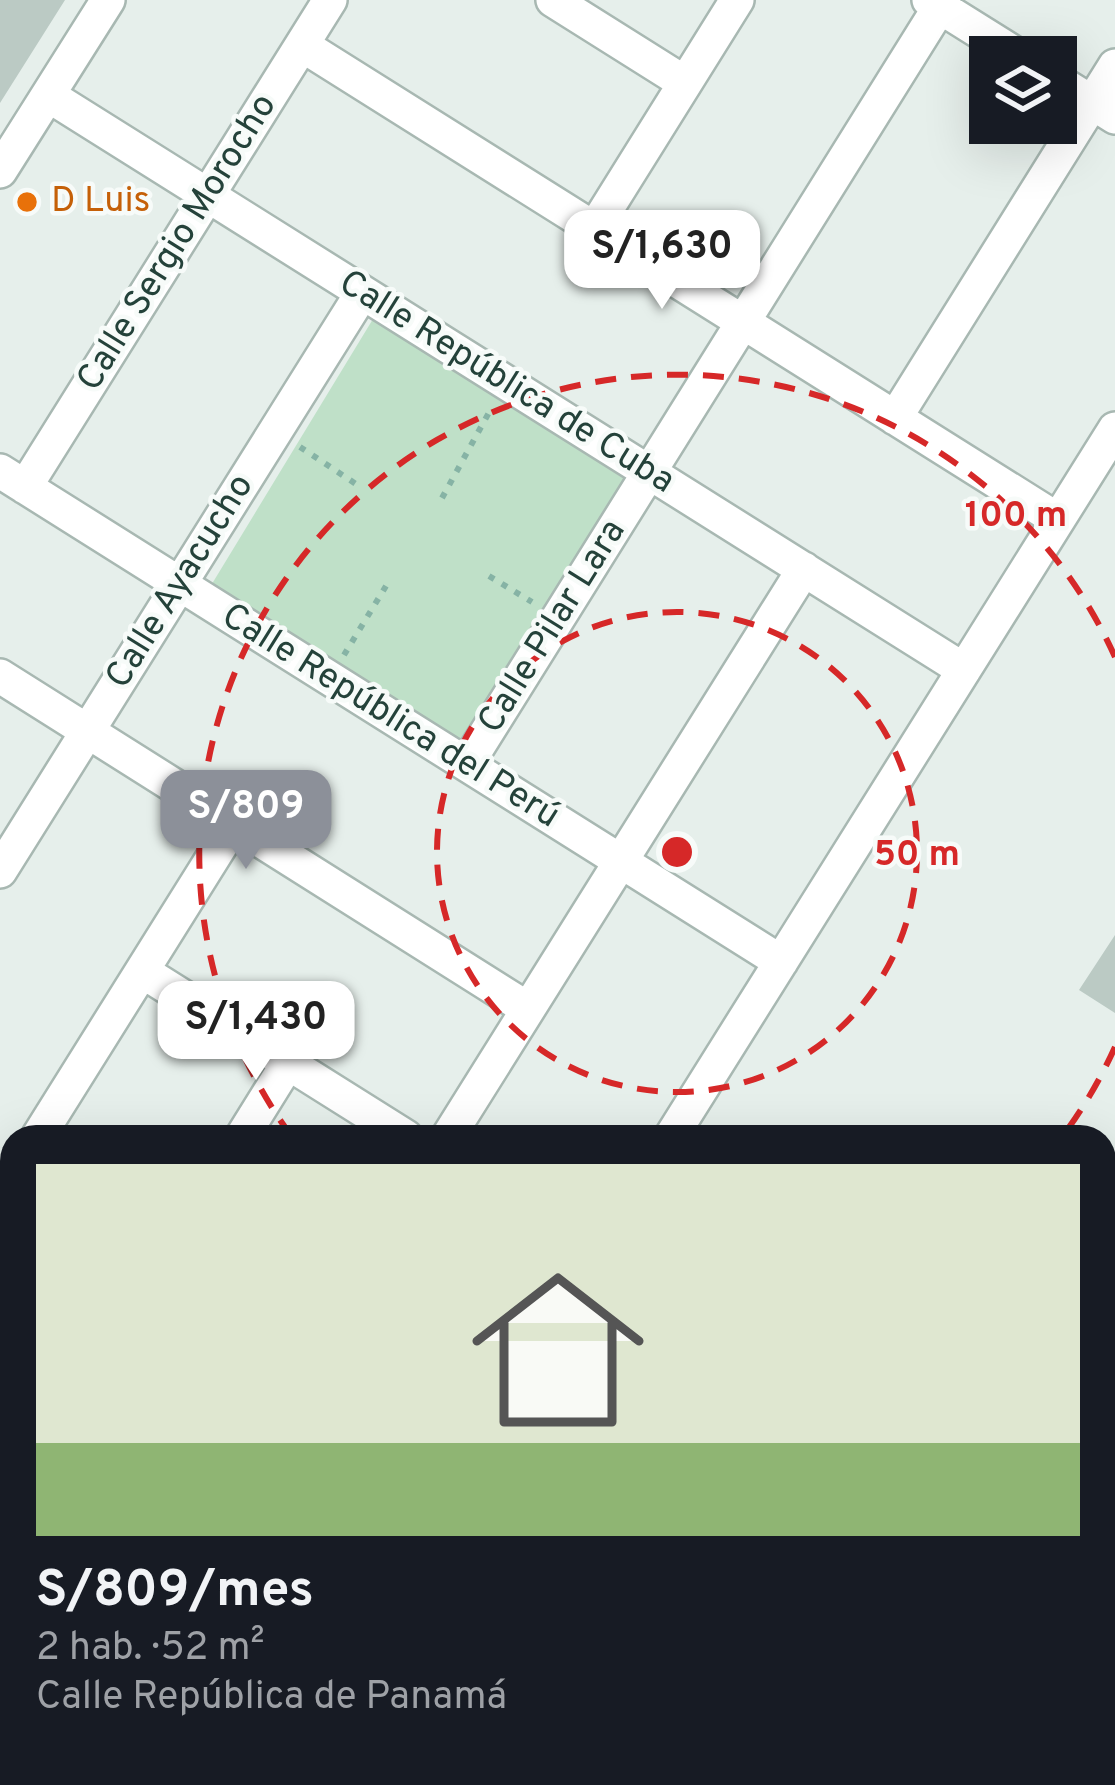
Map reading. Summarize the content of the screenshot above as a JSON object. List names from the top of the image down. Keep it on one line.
{"streets":{"street":["Calle Sergio Morocho","Calle República de Cuba","Calle Ayacucho","Calle Pilar Lara","Calle República del Perú"]},"crossings":[["Calle Sergio Morocho","Calle República de Cuba"],["Calle Sergio Morocho","Calle República del Perú"],["Calle República de Cuba","Calle Ayacucho"],["Calle República de Cuba","Calle Pilar Lara"],["Calle Ayacucho","Calle República del Perú"],["Calle Pilar Lara","Calle República del Perú"]],"places":["D Luis"],"page":{"price":["S/1,630","S/809","S/1,430"],"list":[{"name":"S/809/mes","note":"2 hab. · 52 m² · Calle República de Panamá"}]},"rings":["100 m","50 m"]}
